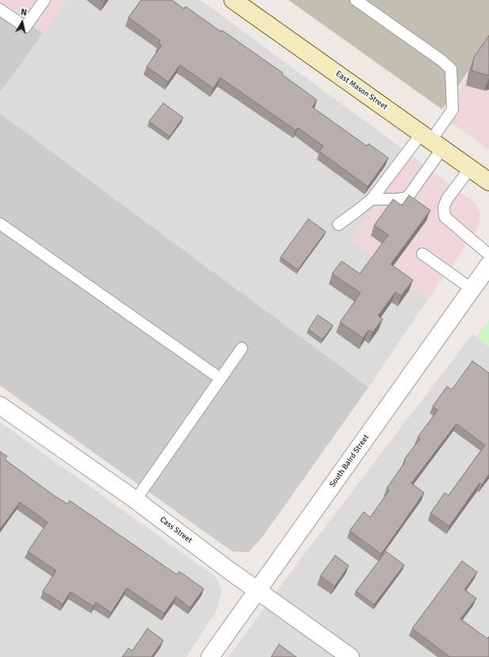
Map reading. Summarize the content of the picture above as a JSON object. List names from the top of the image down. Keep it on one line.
{"streets":{"main road":["East Mason Street"],"street":["South Baird Street","Cass Street"]},"crossings":[["South Baird Street","Cass Street"]],"north":"top"}
